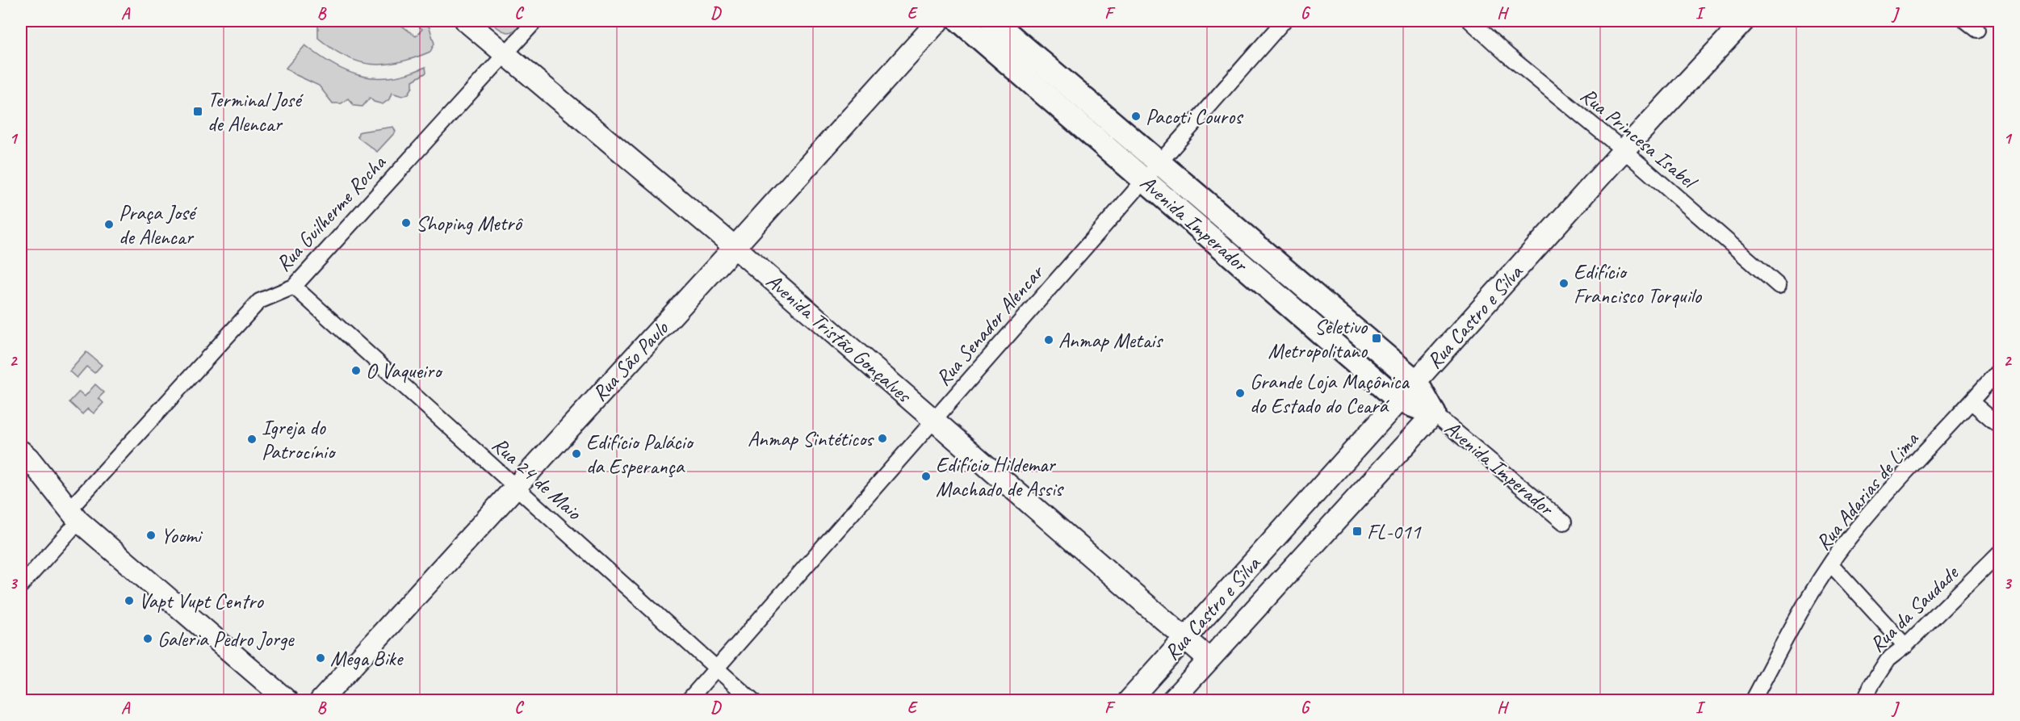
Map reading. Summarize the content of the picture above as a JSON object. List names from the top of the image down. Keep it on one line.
{"streets":{"main road":["Avenida Imperador"],"street":["Rua Princesa Isabel","Rua Guilherme Rocha","Rua Castro e Silva","Rua Senador Alencar","Avenida Tristão Gonçalves","Rua São Paulo","Rua 24 de Maio","Rua Adarias de Lima","Rua da Saudade"]},"crossings":[["Rua Princesa Isabel","Rua Castro e Silva"],["Rua Guilherme Rocha","Avenida Tristão Gonçalves"],["Rua Guilherme Rocha","Rua 24 de Maio"],["Avenida Imperador","Rua Castro e Silva"],["Avenida Imperador","Rua Senador Alencar"],["Rua Castro e Silva","Avenida Tristão Gonçalves"],["Rua Senador Alencar","Avenida Tristão Gonçalves"],["Rua Senador Alencar","Rua 24 de Maio"],["Avenida Tristão Gonçalves","Rua São Paulo"],["Rua São Paulo","Rua 24 de Maio"]],"places":{"transit":["Terminal José de Alencar","Seletivo Metropolitano","FL-011"],"other":["Pacoti Couros","Shoping Metrô","Praça José de Alencar","Edifício Francisco Torquilo","Anmap Metais","O Vaqueiro","Grande Loja Maçônica do Estado do Ceará","Anmap Sintéticos","Igreja do Patrocínio","Edifício Palácio da Esperança","Edifício Hildemar Machado de Assis","Yoomi","Vapt Vupt Centro","Galeria Pedro Jorge","Mega Bike"]},"grid":{"columns":["A","B","C","D","E","F","G","H","I","J"],"rows":["1","2","3"]}}
